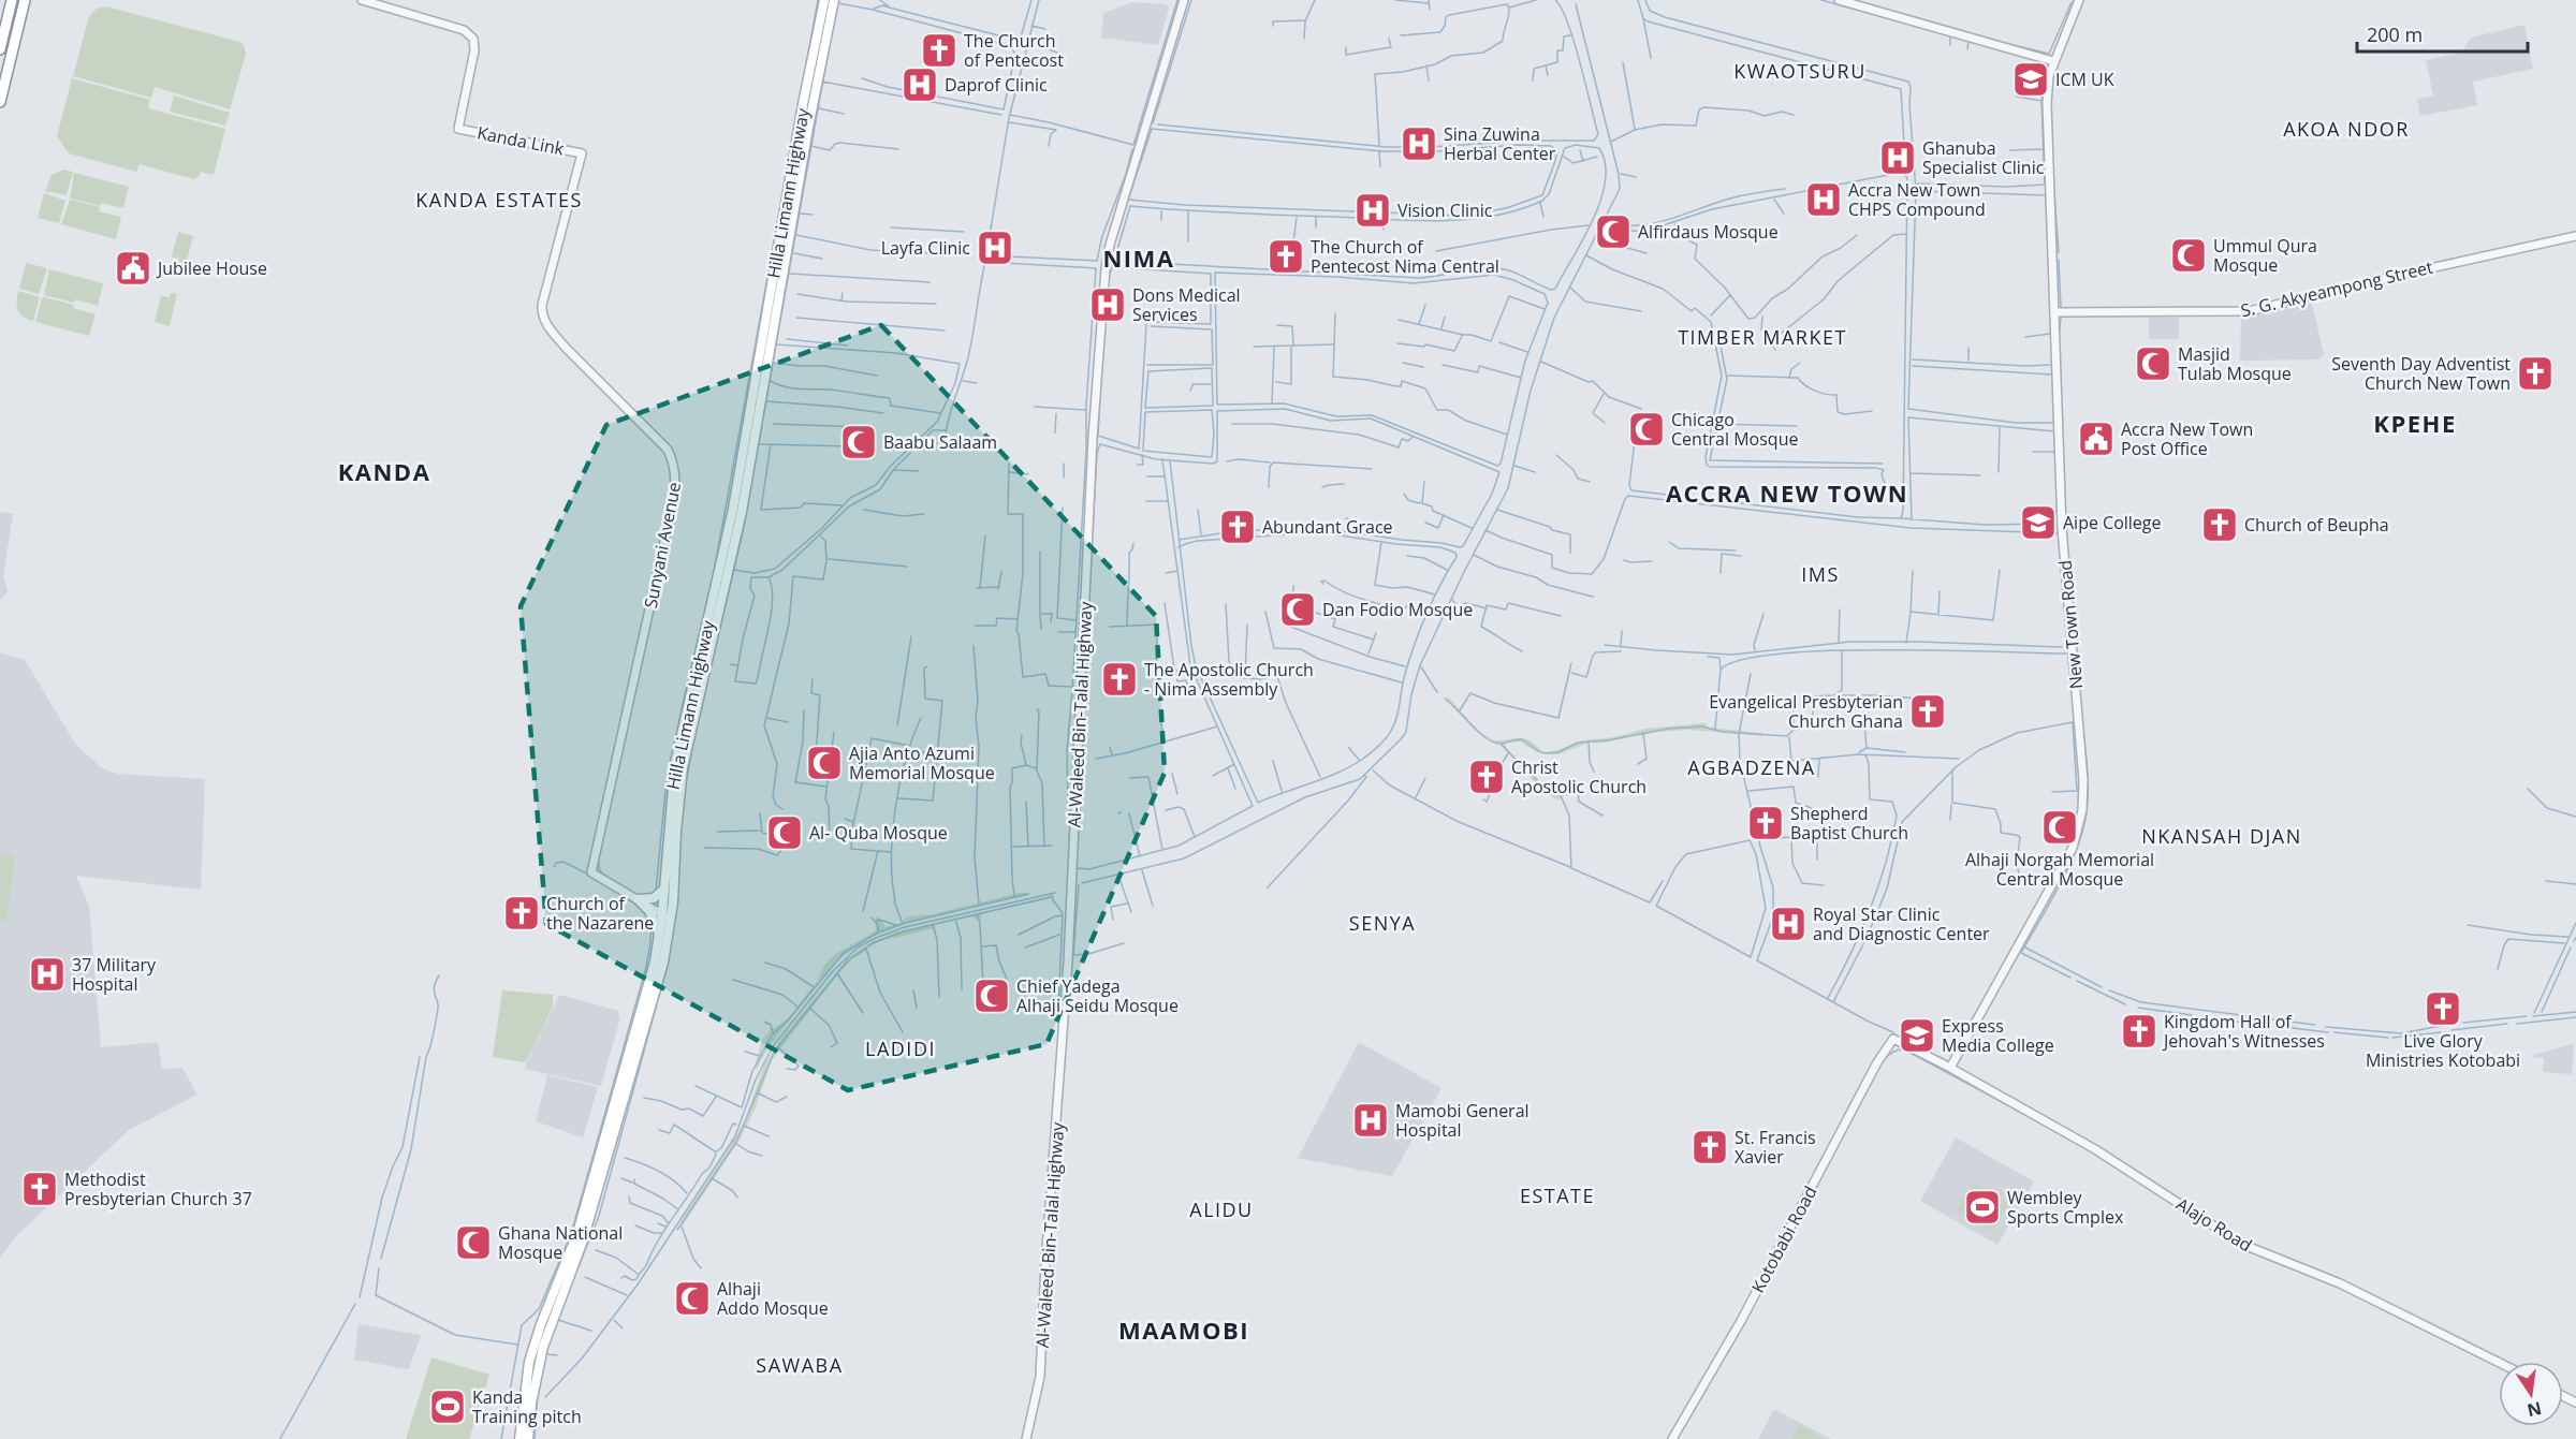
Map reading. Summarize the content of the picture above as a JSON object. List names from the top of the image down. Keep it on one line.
{"streets":{"main road":["Hilla Limann Highway"],"street":["Kanda Link","S. G. Akyeampong Street","Sunyani Avenue","New Town Road","Al-Waleed Bin-Talal Highway","Alajo Road","Kotobabi Road"]},"crossings":[["Kanda Link","Sunyani Avenue"],["S. G. Akyeampong Street","New Town Road"],["New Town Road","Alajo Road"],["Alajo Road","Kotobabi Road"]],"districts":["KWAOTSURU","AKOA NDOR","KANDA ESTATES","NIMA","TIMBER MARKET","KPEHE","KANDA","ACCRA NEW TOWN","IMS","AGBADZENA","NKANSAH DJAN","SENYA","LADIDI","ESTATE","ALIDU","MAAMOBI","SAWABA"],"places":{"church":["The Church of Pentecost","The Church of Pentecost Nima Central","Seventh Day Adventist Church New Town","Church of Beupha","Abundant Grace","The Apostolic Church - Nima Assembly","Evangelical Presbyterian Church Ghana","Christ Apostolic Church","Shepherd Baptist Church","Church of the Nazarene","Live Glory Ministries Kotobabi","Kingdom Hall of Jehovah's Witnesses","St. Francis Xavier","Methodist Presbyterian Church 37"],"school or university":["ICM UK","Aipe College","Express Media College"],"hospital":["Daprof Clinic","Sina Zuwina Herbal Center","Ghanuba Specialist Clinic","Accra New Town CHPS Compound","Vision Clinic","Layfa Clinic","Dons Medical Services","Royal Star Clinic and Diagnostic Center","37 Military Hospital","Mamobi General Hospital"],"mosque":["Alfirdaus Mosque","Ummul Qura Mosque","Masjid Tulab Mosque","Chicago Central Mosque","Baabu Salaam","Dan Fodio Mosque","Ajia Anto Azumi Memorial Mosque","Alhaji Norgah Memorial Central Mosque","Al- Quba Mosque","Chief Yadega Alhaji Seidu Mosque","Ghana National Mosque","Alhaji Addo Mosque"],"public building":["Jubilee House","Accra New Town Post Office"],"sports":["Wembley Sports Cmplex","Kanda Training pitch"]},"scale_bar":"200 m","north":"bottom"}
